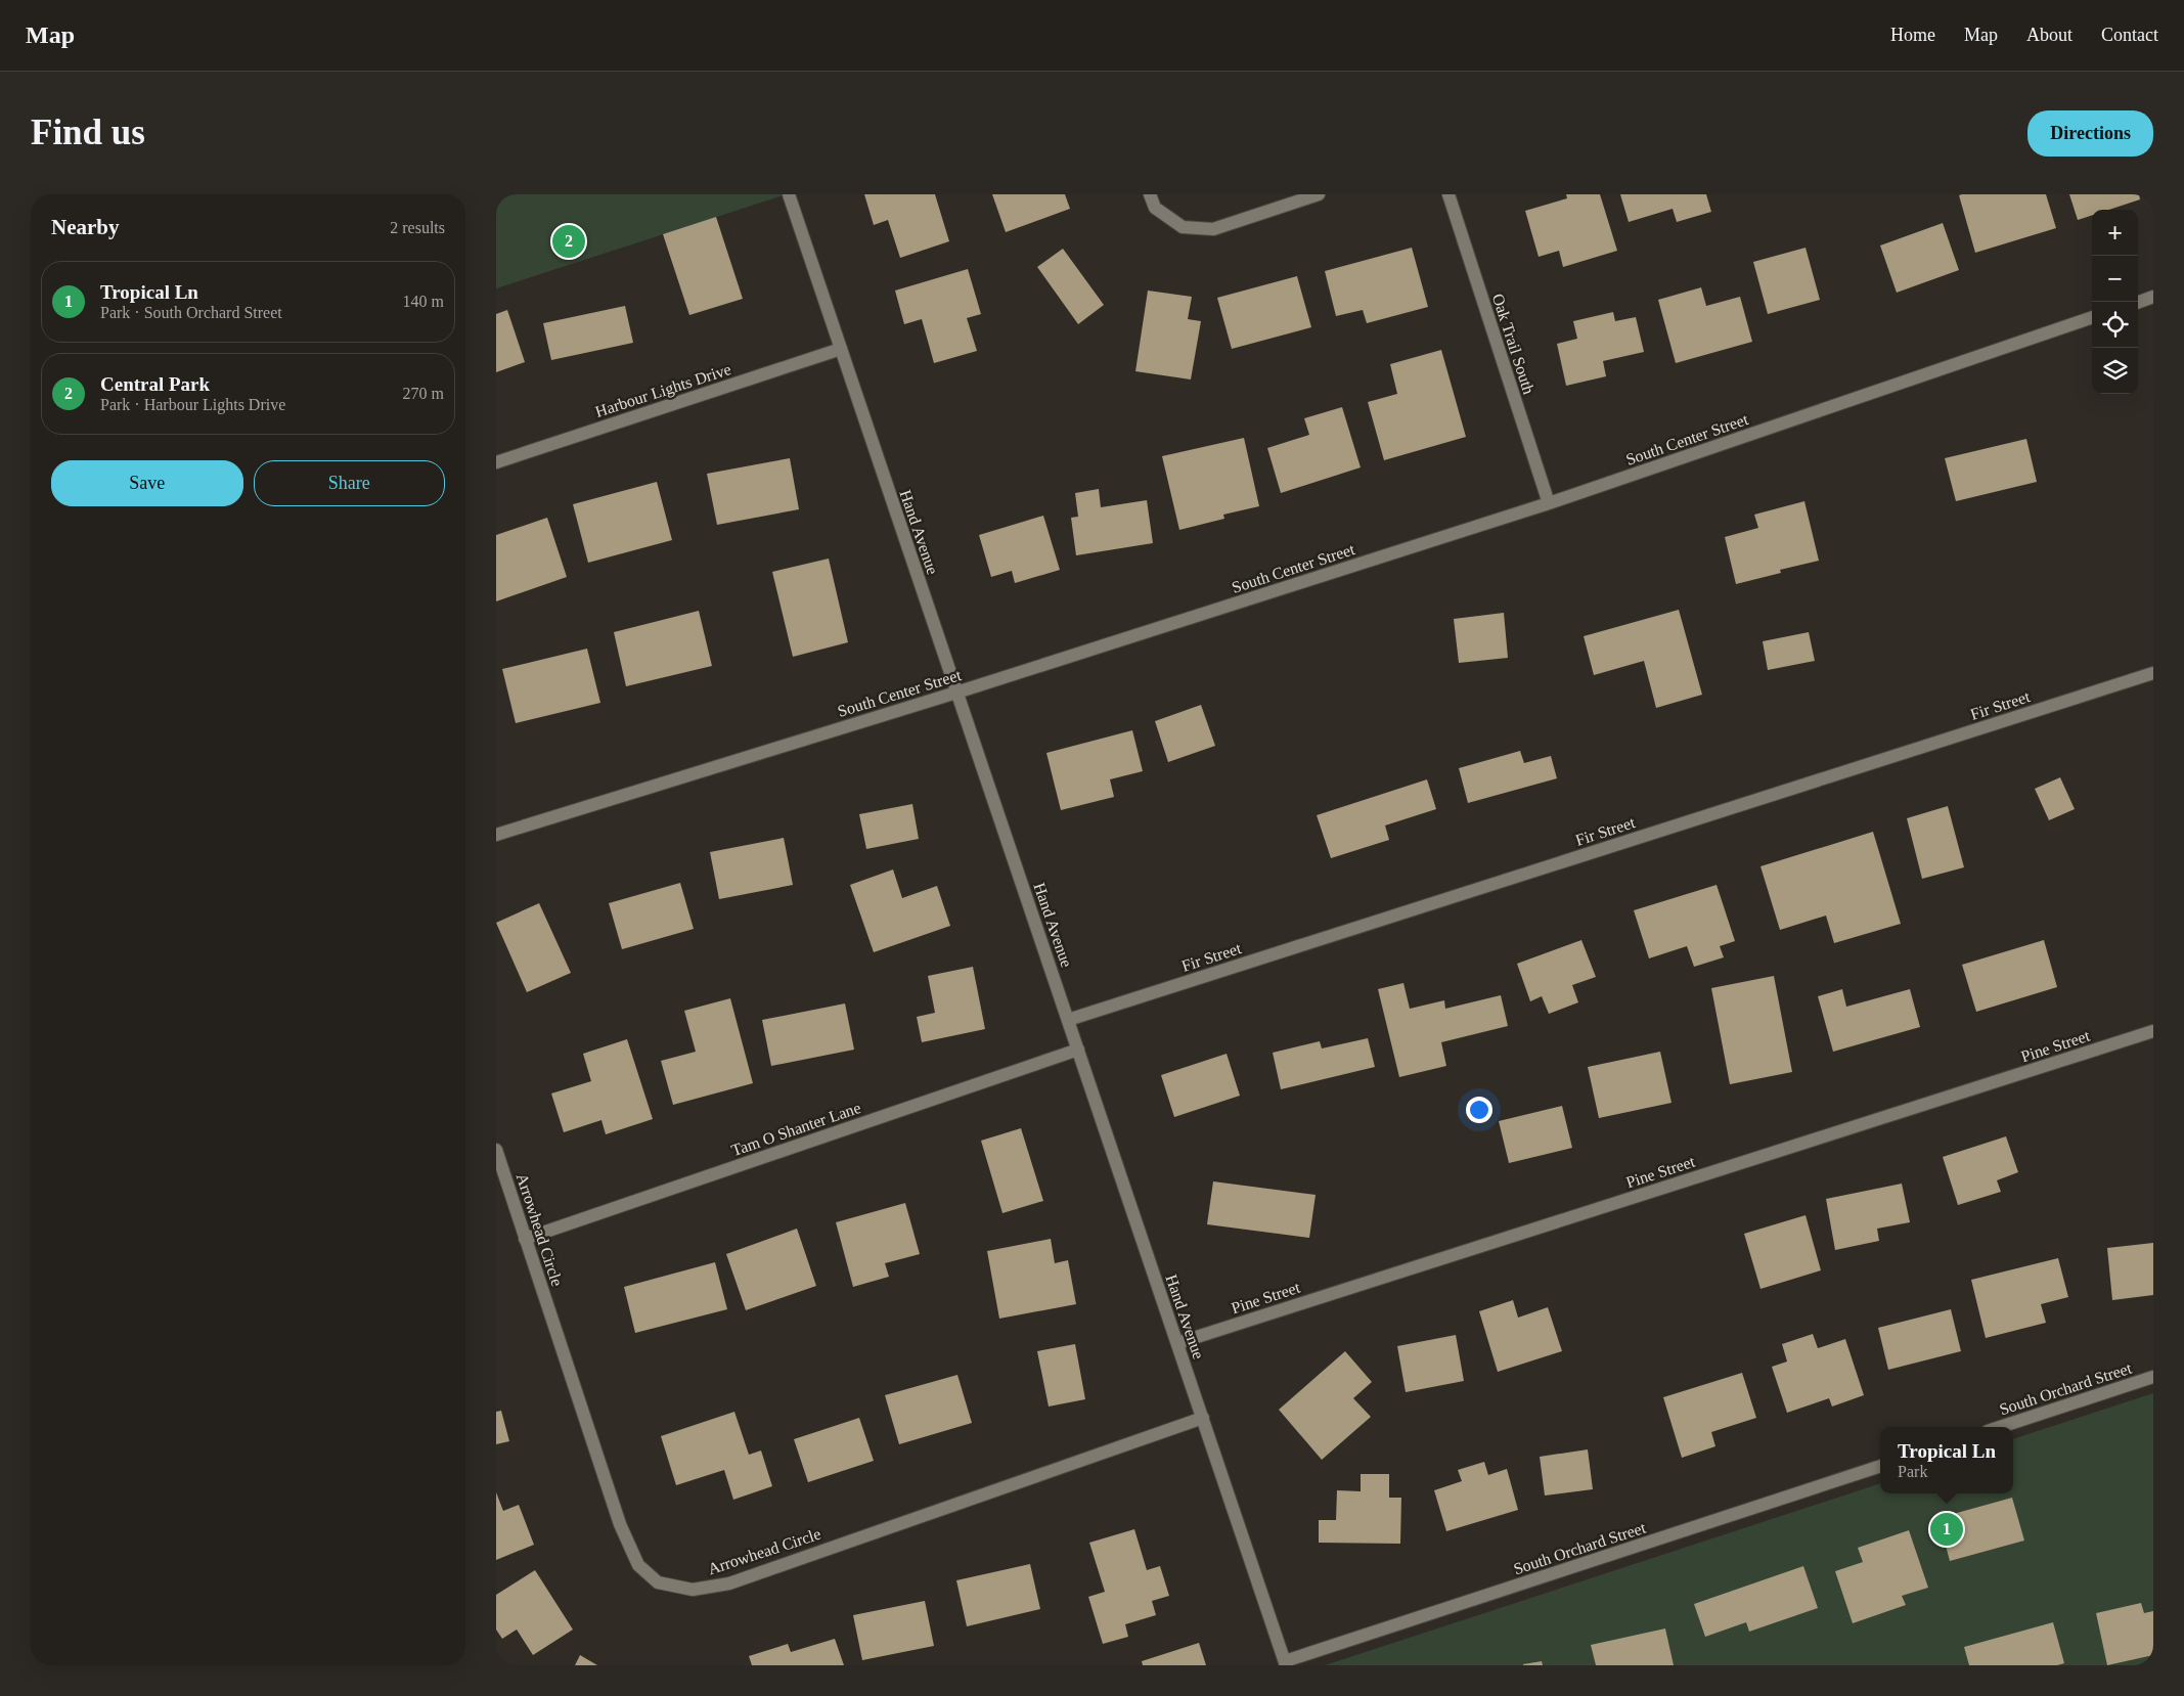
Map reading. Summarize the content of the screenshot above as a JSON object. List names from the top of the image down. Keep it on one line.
{"streets":{"street":["Oak Trail South","Harbour Lights Drive","South Center Street","Hand Avenue","Fir Street","Pine Street","Tam O Shanter Lane","Arrowhead Circle","South Orchard Street"]},"crossings":[["Oak Trail South","South Center Street"],["Harbour Lights Drive","Hand Avenue"],["South Center Street","Hand Avenue"],["Hand Avenue","Fir Street"],["Hand Avenue","Pine Street"],["Hand Avenue","Tam O Shanter Lane"],["Hand Avenue","Arrowhead Circle"],["Hand Avenue","South Orchard Street"],["Tam O Shanter Lane","Arrowhead Circle"]],"page":{"header":"Map","nav":["Home","Map","About","Contact"],"buttons":["Directions",["Save","Share"]],"title":"Find us","heading":["Nearby","2 results"],"map_buttons":["+","−"],"pins":["2","1"],"list":[{"mark":"1","name":"Tropical Ln","note":"Park · South Orchard Street","value":"140 m"},{"mark":"2","name":"Central Park","note":"Park · Harbour Lights Drive","value":"270 m"}],"popup":["Tropical Ln","Park"]}}
